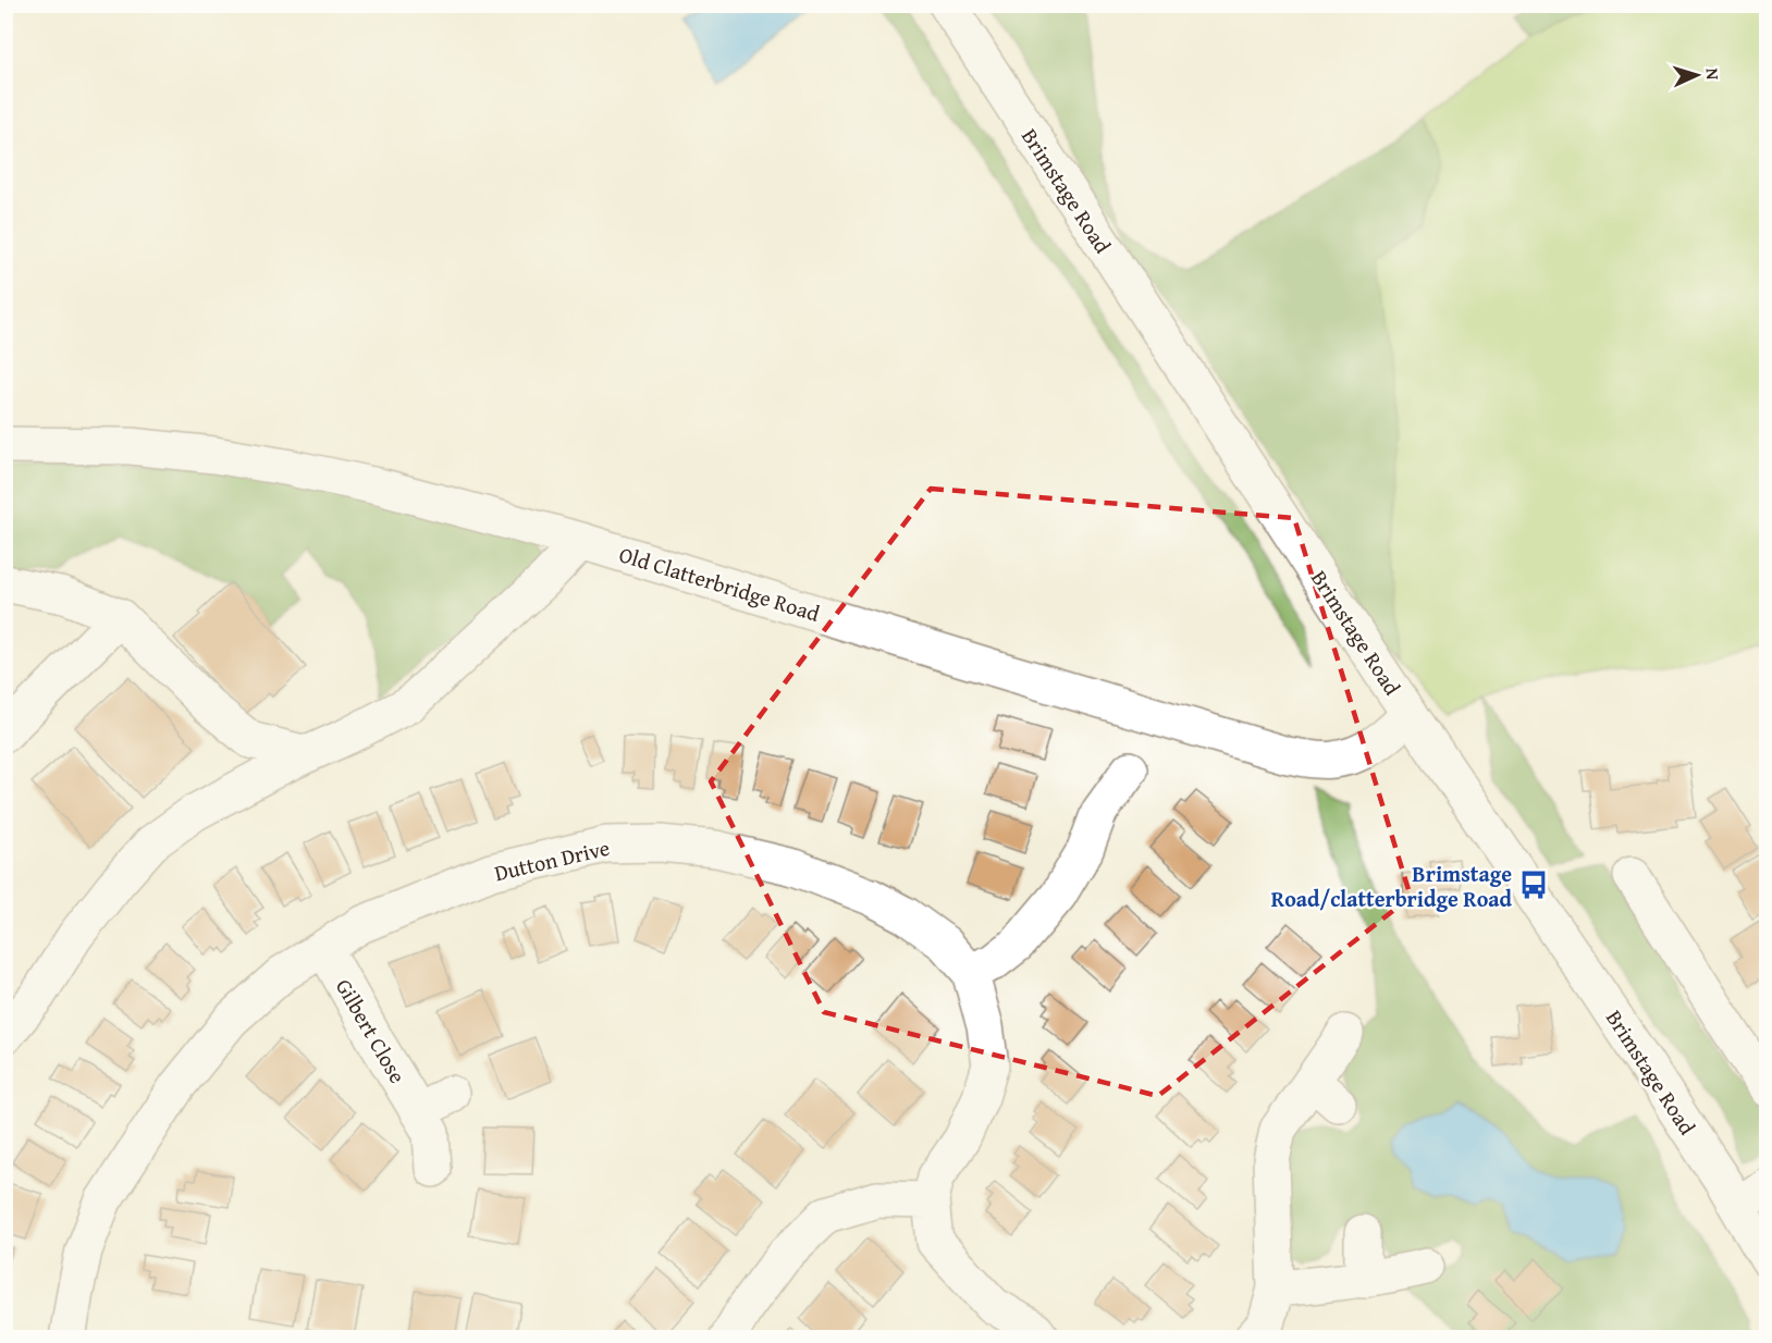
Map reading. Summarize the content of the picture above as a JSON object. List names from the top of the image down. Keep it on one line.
{"streets":{"street":["Brimstage Road","Old Clatterbridge Road","Dutton Drive","Gilbert Close"]},"crossings":[["Brimstage Road","Old Clatterbridge Road"],["Dutton Drive","Gilbert Close"]],"places":{"bus stop":["Brimstage Road/clatterbridge Road"]},"north":"right"}
